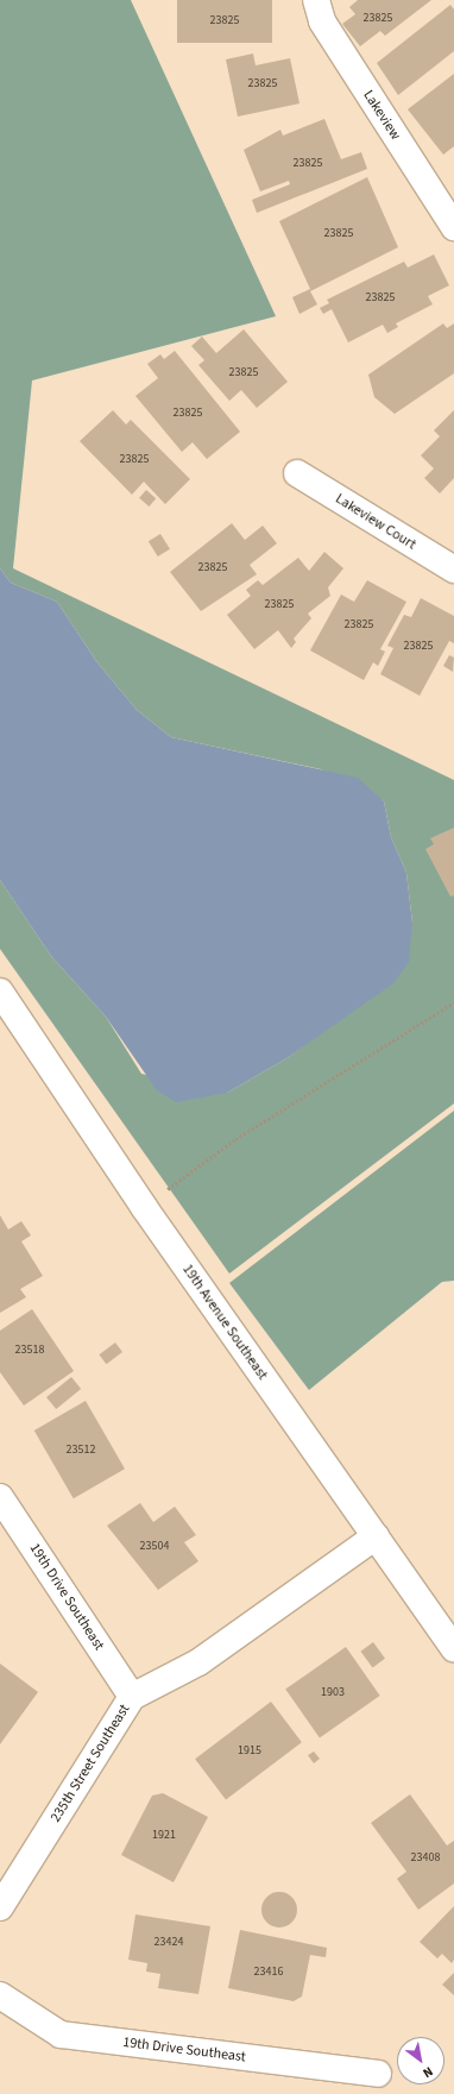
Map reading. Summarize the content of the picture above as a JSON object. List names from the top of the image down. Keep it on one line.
{"streets":{"street":["Lakeview","Lakeview Court","19th Avenue Southeast","19th Drive Southeast","235th Street Southeast"]},"crossings":[["19th Avenue Southeast","235th Street Southeast"],["19th Drive Southeast","235th Street Southeast"]],"house_numbers":["23825","23825","23825","23825","23825","23825","23825","23825","23825","23825","23825","23825","23825","23518","23512","23504","1903","1915","1921","23408","23424","23416"],"north":"bottom right"}
